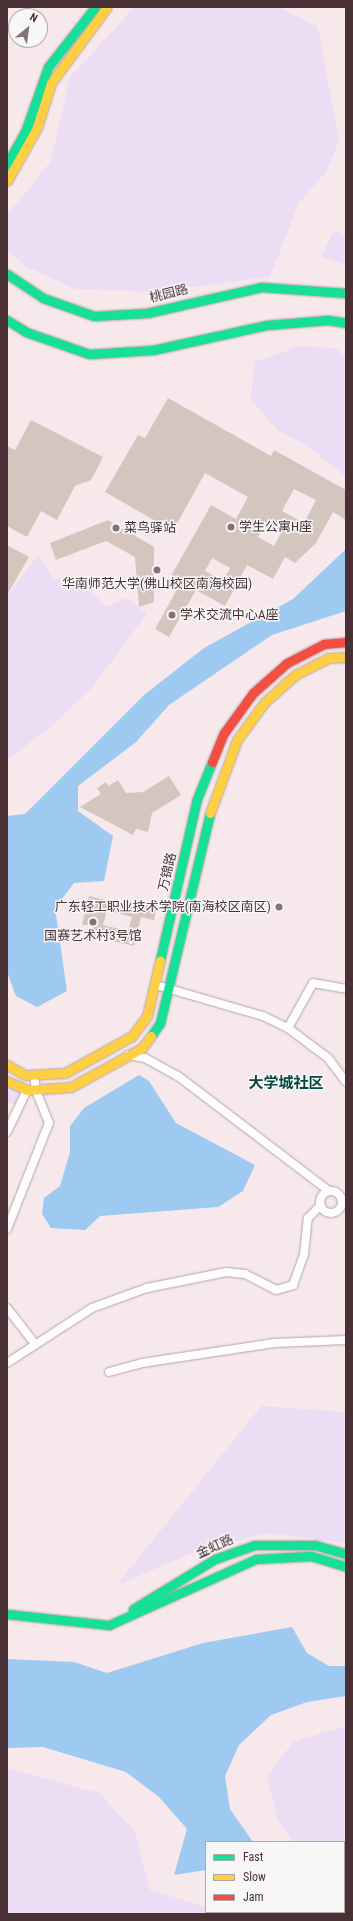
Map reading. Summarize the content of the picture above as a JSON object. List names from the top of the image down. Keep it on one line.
{"streets":{"street":["桃园路","万锦路","金虹路"]},"districts":["大学城社区"],"places":["学生公寓H座","菜鸟驿站","华南师范大学(佛山校区南海校园)","学术交流中心A座","广东轻工职业技术学院(南海校区南区)","国赛艺术村3号馆"],"legend":["Fast","Slow","Jam"],"north":"top right"}
